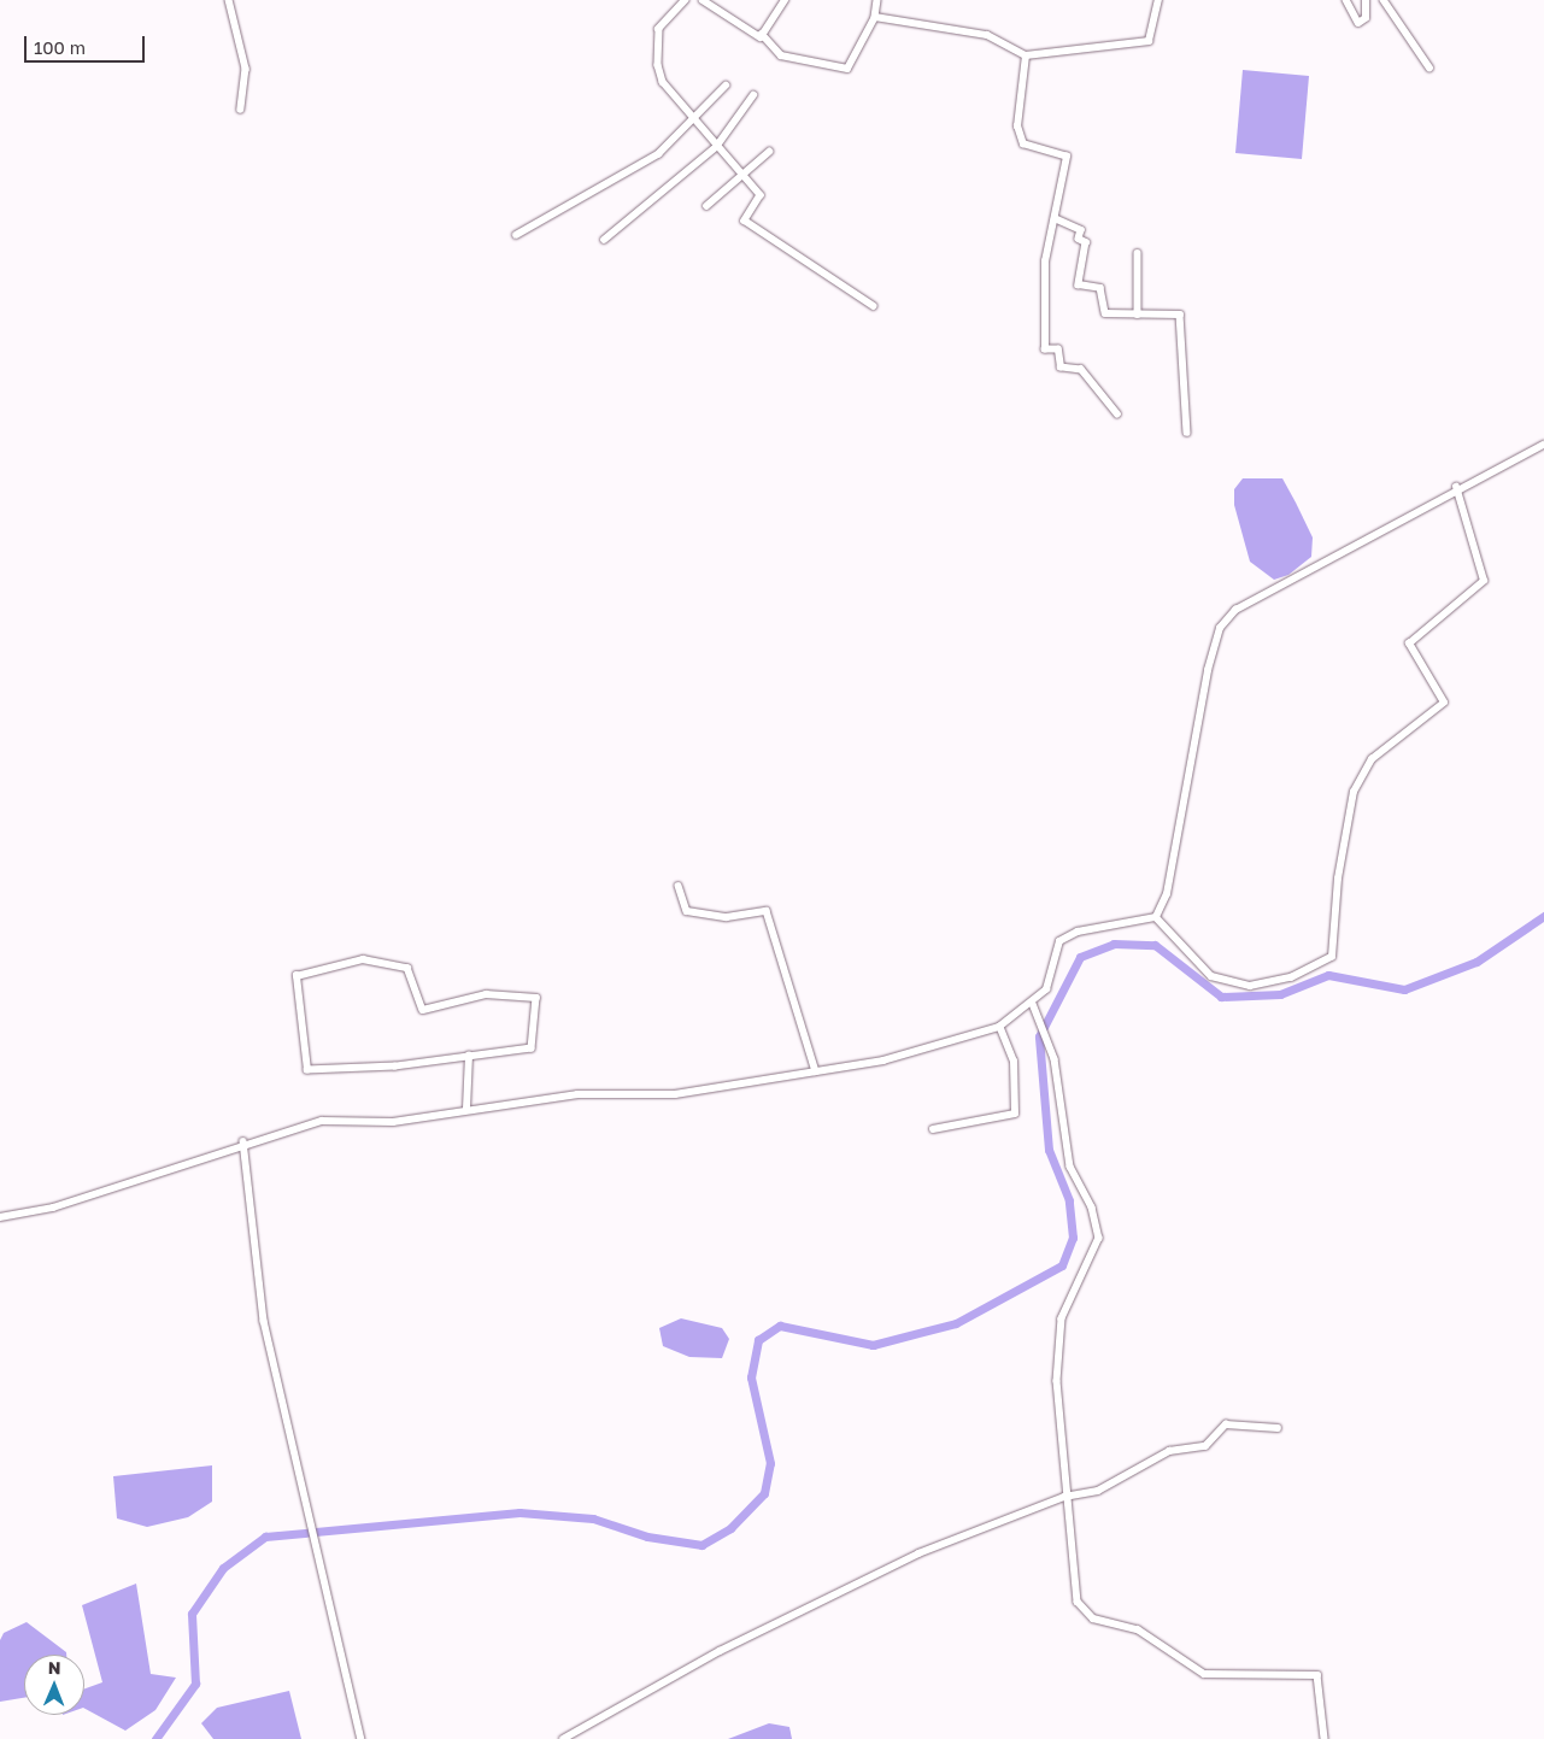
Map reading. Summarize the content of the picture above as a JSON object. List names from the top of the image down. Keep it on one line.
{"scale_bar":"100 m","north":"top"}
